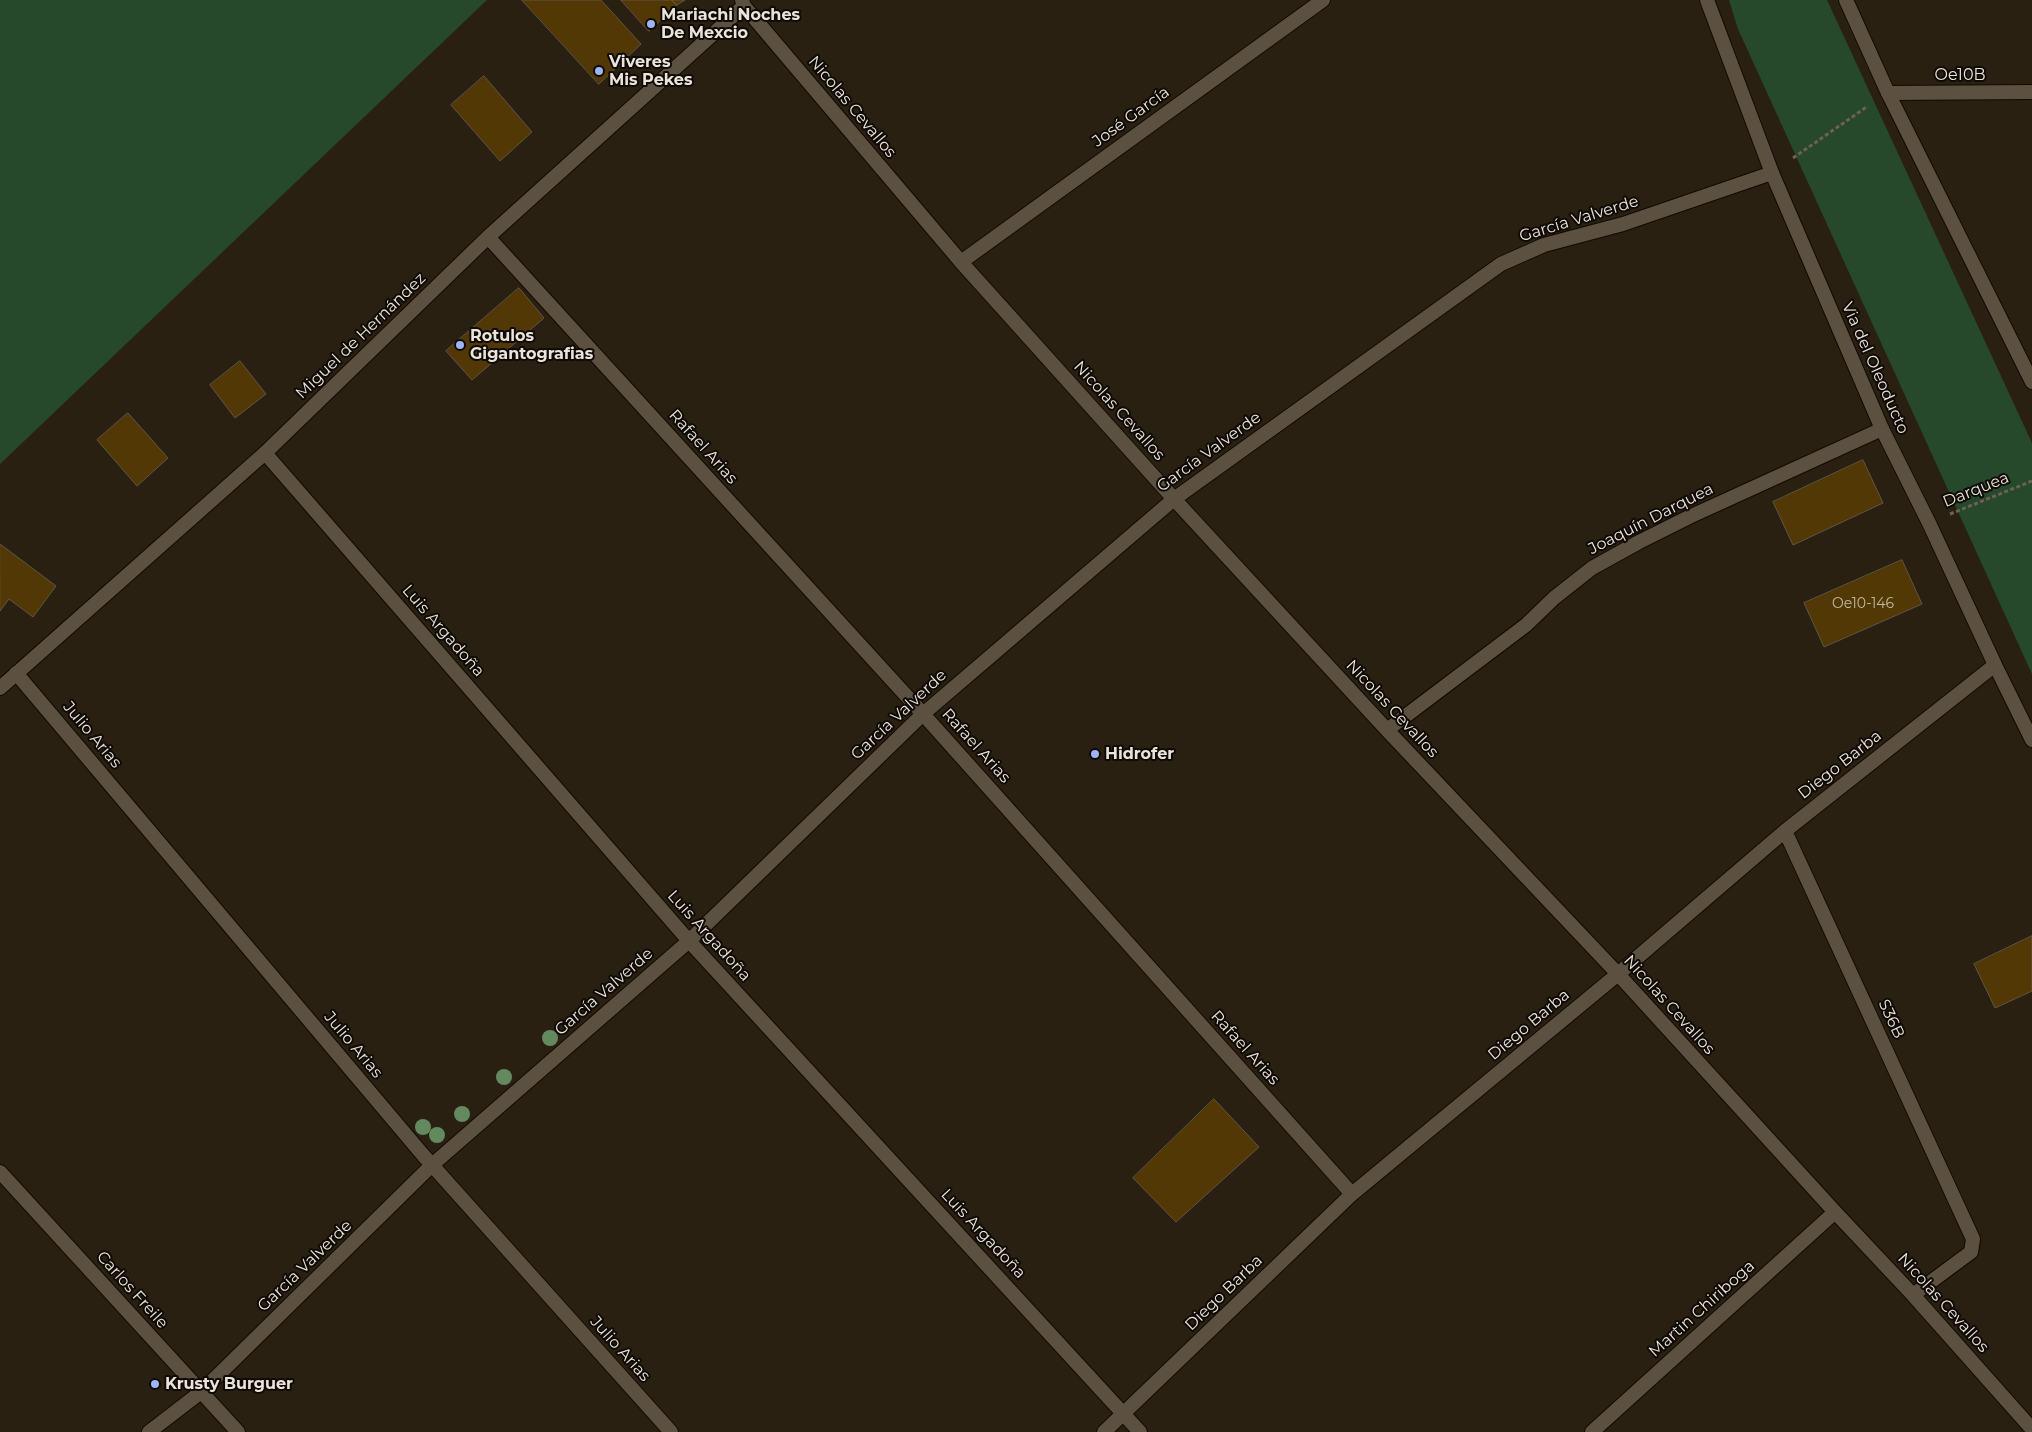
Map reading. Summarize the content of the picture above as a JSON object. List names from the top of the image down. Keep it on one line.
{"streets":{"street":["Oe10B","Nicolas Cevallos","José García","García Valverde","Miguel de Hernández","Via del Oleoducto","Rafael Arias","Joaquín Darquea","Luis Argadoña","Julio Arias","Diego Barba","S36B","Carlos Freile","Martin Chiriboga"],"path":["Darquea"]},"crossings":[["Nicolas Cevallos","José García"],["Nicolas Cevallos","García Valverde"],["Nicolas Cevallos","Miguel de Hernández"],["Nicolas Cevallos","Joaquín Darquea"],["Nicolas Cevallos","Diego Barba"],["Nicolas Cevallos","S36B"],["Nicolas Cevallos","Martin Chiriboga"],["García Valverde","Via del Oleoducto"],["García Valverde","Rafael Arias"],["García Valverde","Luis Argadoña"],["García Valverde","Julio Arias"],["García Valverde","Carlos Freile"],["Miguel de Hernández","Rafael Arias"],["Miguel de Hernández","Luis Argadoña"],["Miguel de Hernández","Julio Arias"],["Via del Oleoducto","Darquea"],["Via del Oleoducto","Joaquín Darquea"],["Via del Oleoducto","Diego Barba"],["Rafael Arias","Diego Barba"],["Luis Argadoña","Diego Barba"],["Diego Barba","S36B"]],"places":["Mariachi Noches De Mexcio","Viveres Mis Pekes","Rotulos Gigantografias","Hidrofer","Krusty Burguer"],"house_numbers":["Oe10-146"]}
